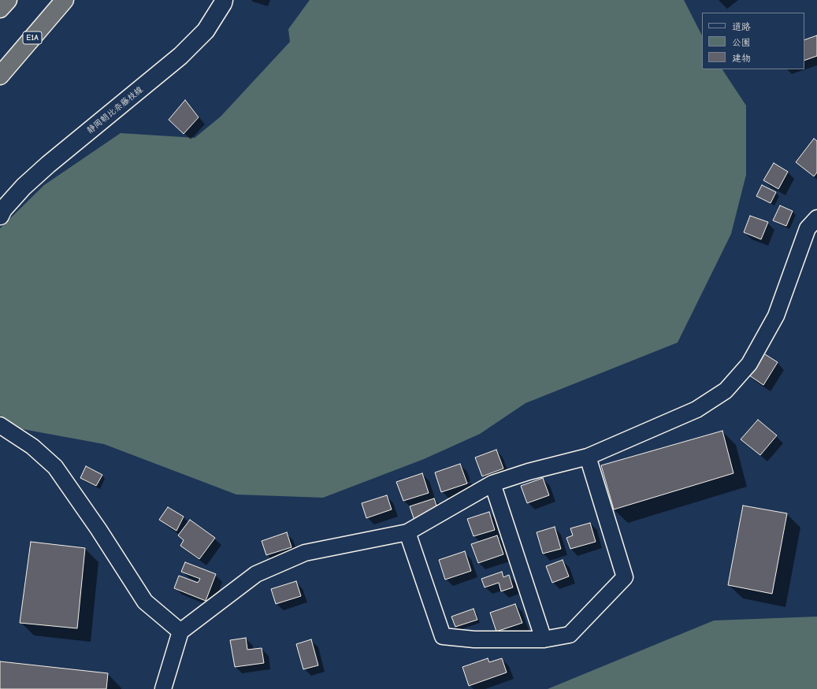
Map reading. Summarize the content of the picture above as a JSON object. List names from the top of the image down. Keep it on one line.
{"streets":{"highway":["E1A"],"main road":["静岡朝比奈藤枝線"]},"legend":["道路","公園","建物"]}
